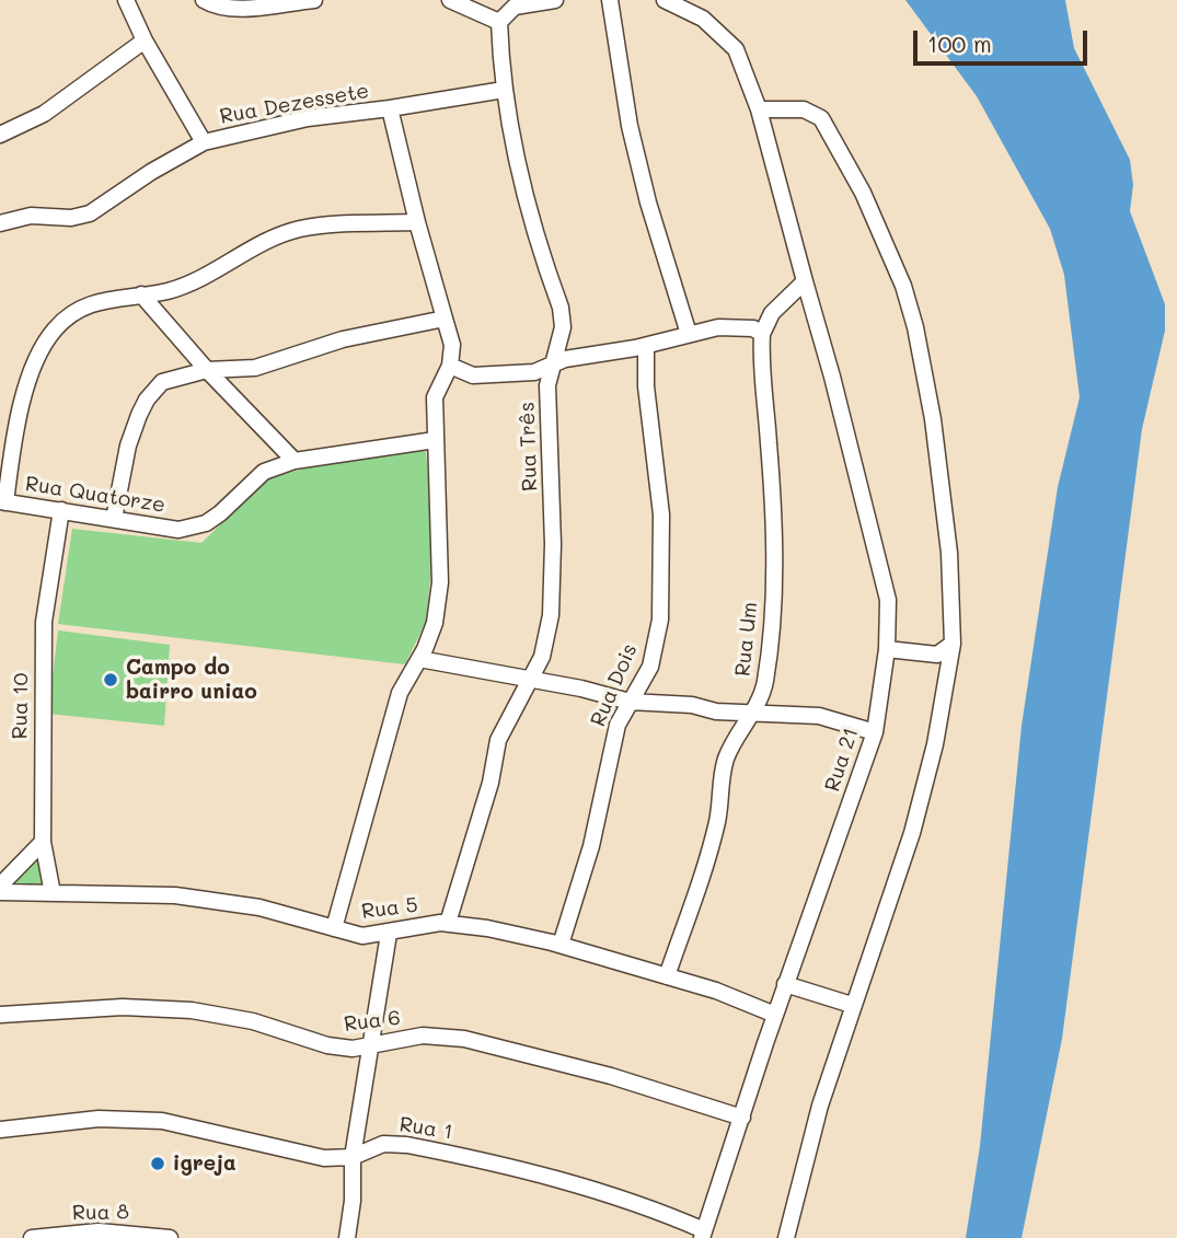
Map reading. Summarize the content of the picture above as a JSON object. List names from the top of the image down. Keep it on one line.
{"streets":{"street":["Rua Dezessete","Rua Três","Rua Quatorze","Rua Um","Rua Dois","Rua 10","Rua 21","Rua 5","Rua 6","Rua 1","Rua 8"]},"crossings":[["Rua Dezessete","Rua Três"],["Rua Três","Rua 5"],["Rua Quatorze","Rua 10"],["Rua Um","Rua 5"],["Rua Dois","Rua 5"],["Rua 10","Rua 5"],["Rua 21","Rua 5"],["Rua 21","Rua 6"],["Rua 21","Rua 1"]],"places":["Campo do bairro uniao","igreja"],"scale_bar":"100 m"}
